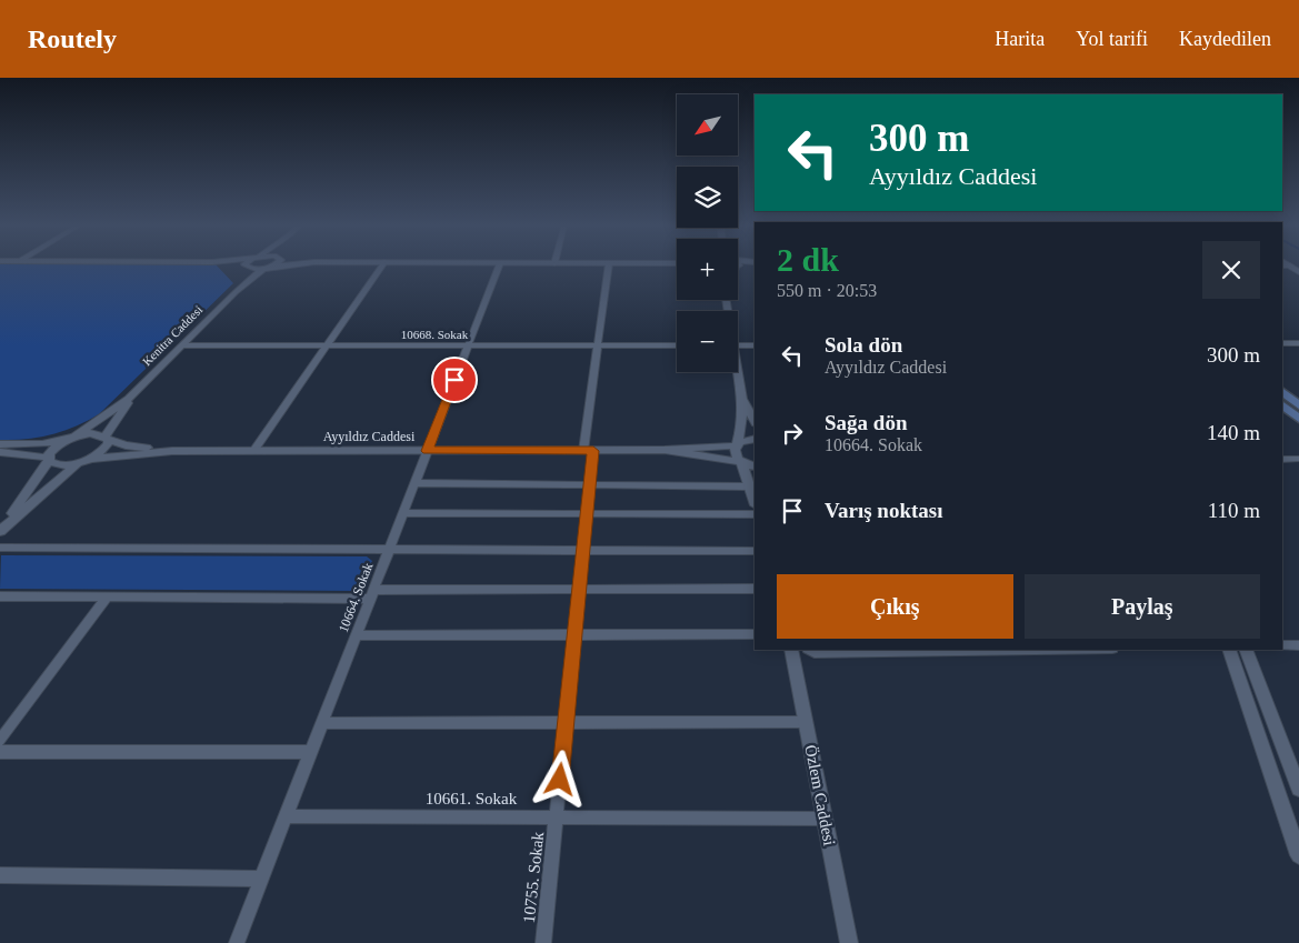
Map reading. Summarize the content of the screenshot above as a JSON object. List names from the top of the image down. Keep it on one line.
{"streets":{"street":["10668. Sokak","Kenitra Caddesi","Ayyıldız Caddesi","10664. Sokak","Özlem Caddesi","10661. Sokak","10755. Sokak"]},"crossings":[["10668. Sokak","Kenitra Caddesi"],["10668. Sokak","10664. Sokak"],["10668. Sokak","10755. Sokak"],["Ayyıldız Caddesi","10664. Sokak"],["Ayyıldız Caddesi","10755. Sokak"],["10664. Sokak","10661. Sokak"],["Özlem Caddesi","10661. Sokak"],["10661. Sokak","10755. Sokak"]],"north":"bottom left","page":{"header":"Routely","nav":["Harita","Yol tarifi","Kaydedilen"],"map_buttons":["+","−"],"turn":["300 m","Ayyıldız Caddesi"],"heading":["2 dk","550 m · 20:53"],"list":[{"name":"Sola dön","note":"Ayyıldız Caddesi","value":"300 m"},{"name":"Sağa dön","note":"10664. Sokak","value":"140 m"},{"name":"Varış noktası","value":"110 m"}],"buttons":["Çıkış","Paylaş"]}}
